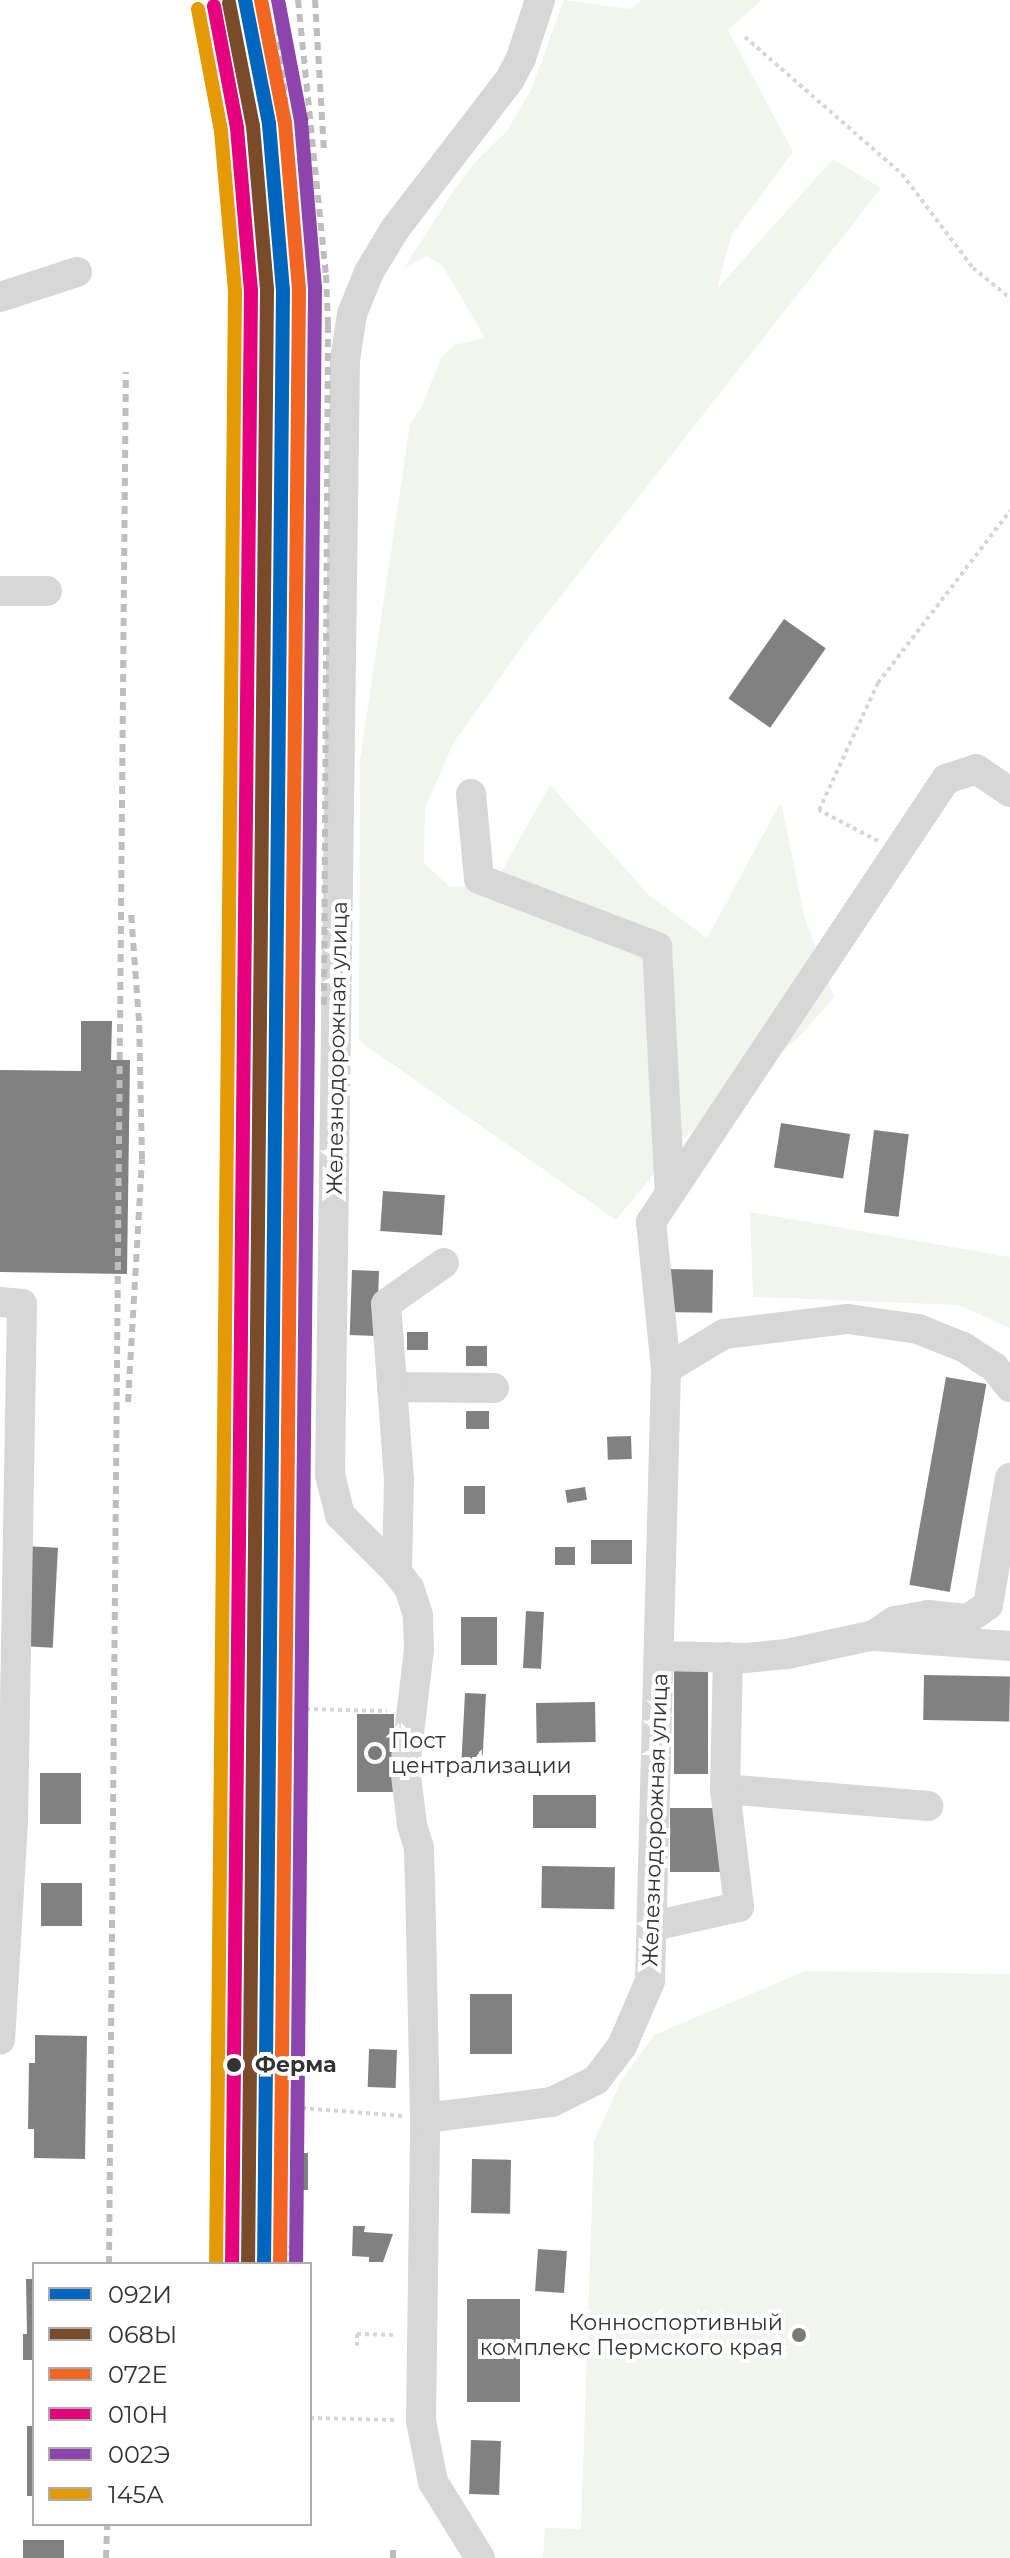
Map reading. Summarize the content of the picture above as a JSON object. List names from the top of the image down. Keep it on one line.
{"streets":{"street":["Железнодорожная улица"]},"places":["Пост централизации","Ферма","Конноспортивный комплекс Пермского края"],"lines":["transit line 092И","transit line 072Е","transit line 002Э","transit line 068Ы","transit line 010Н","transit line 145А"],"legend":["092И","068Ы","072Е","010Н","002Э","145А"]}
